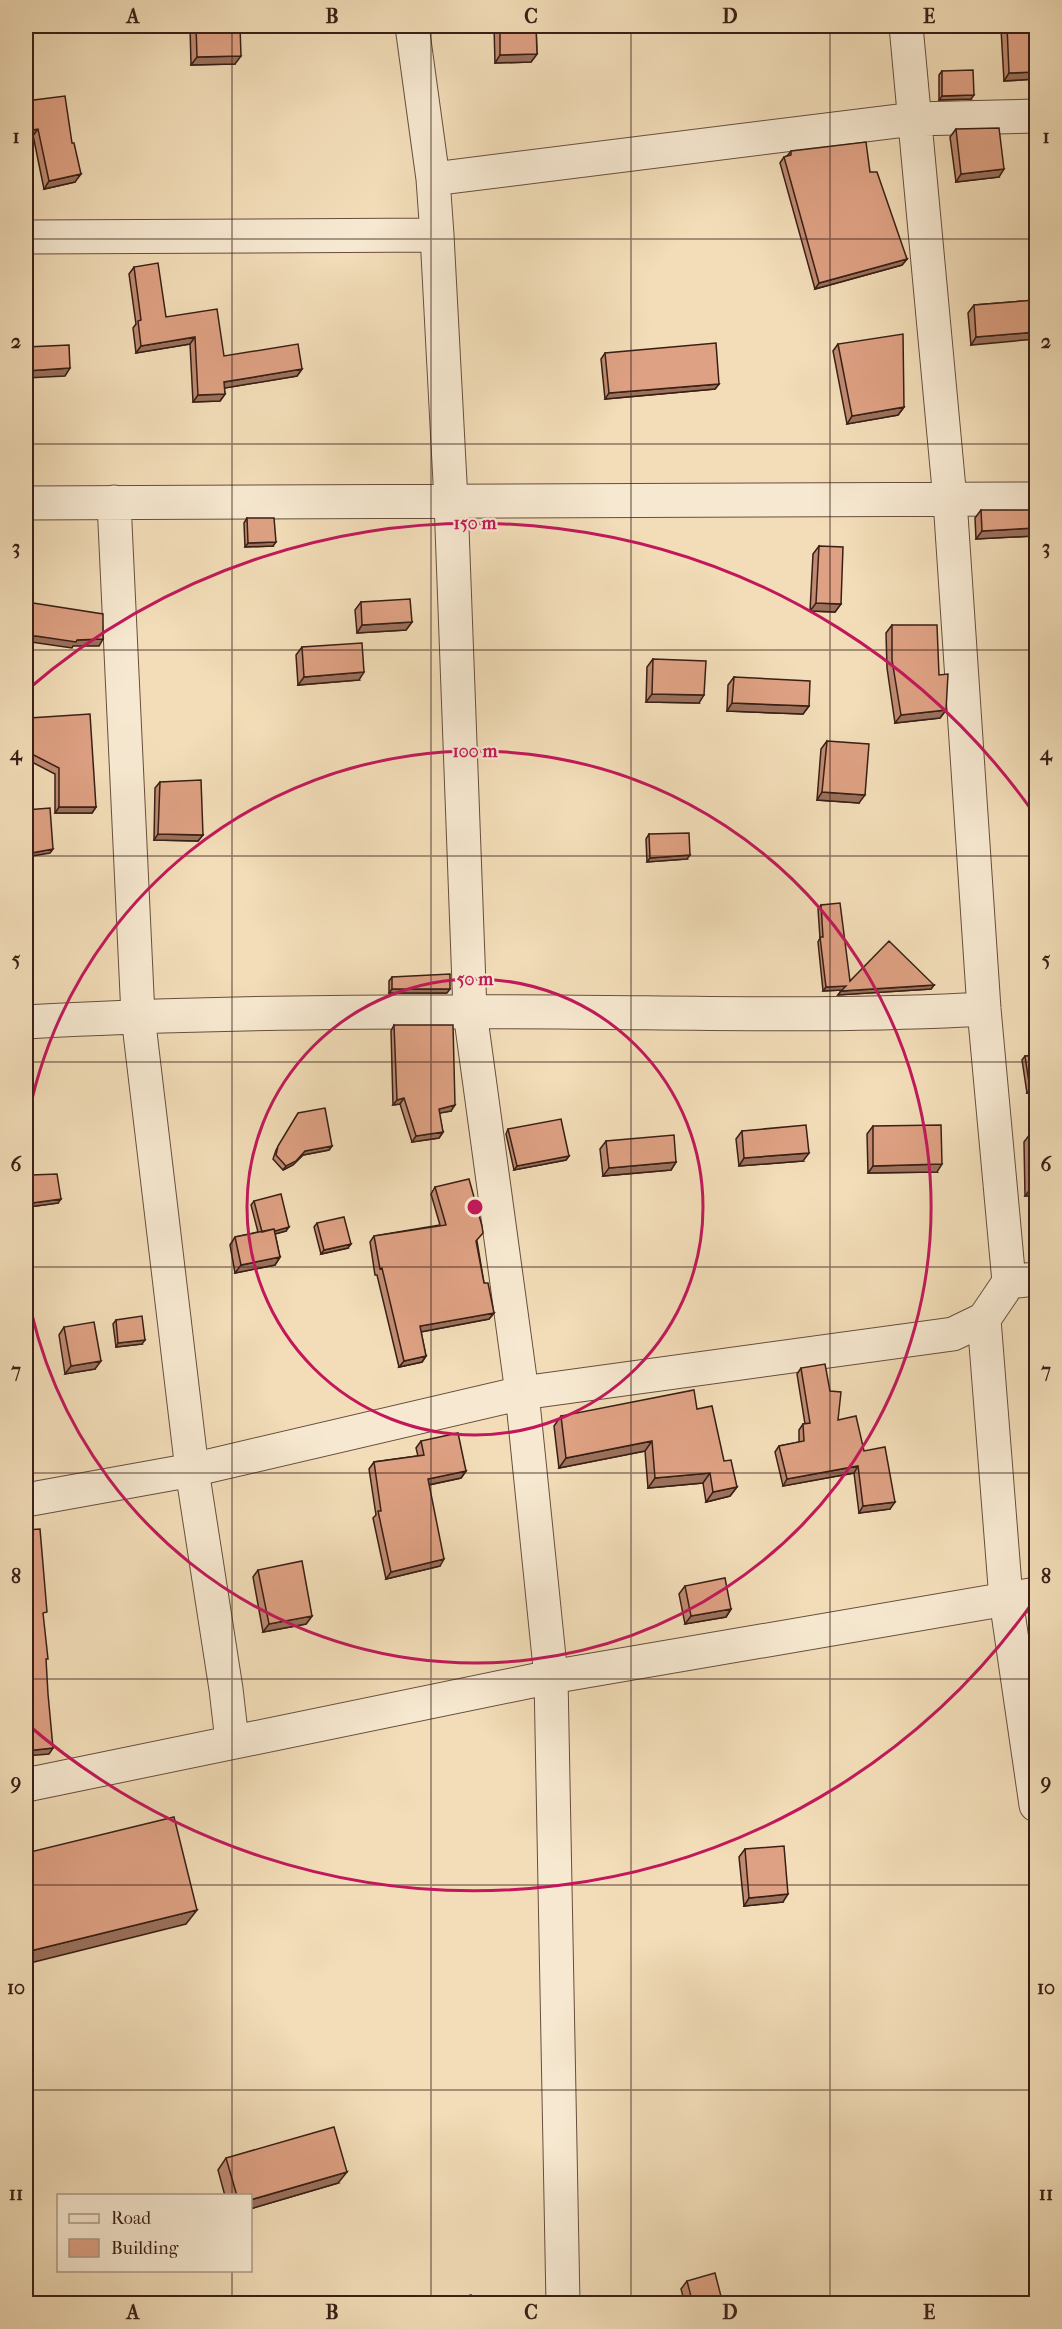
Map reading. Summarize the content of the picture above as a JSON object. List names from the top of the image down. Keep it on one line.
{"legend":["Road","Building"],"grid":{"columns":["A","B","C","D","E"],"rows":["1","2","3","4","5","6","7","8","9","10","11"]},"rings":["150 m","100 m","50 m"]}
